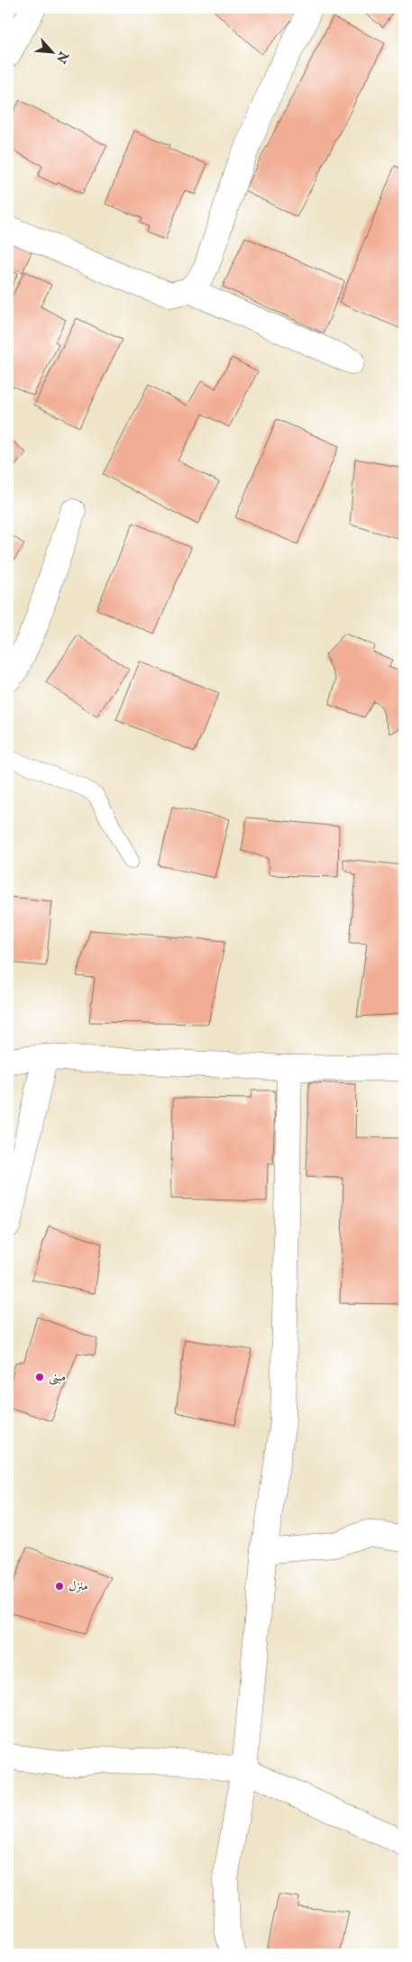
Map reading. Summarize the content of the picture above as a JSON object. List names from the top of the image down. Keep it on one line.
{"places":["مبنى","منزل"],"north":"bottom right"}
